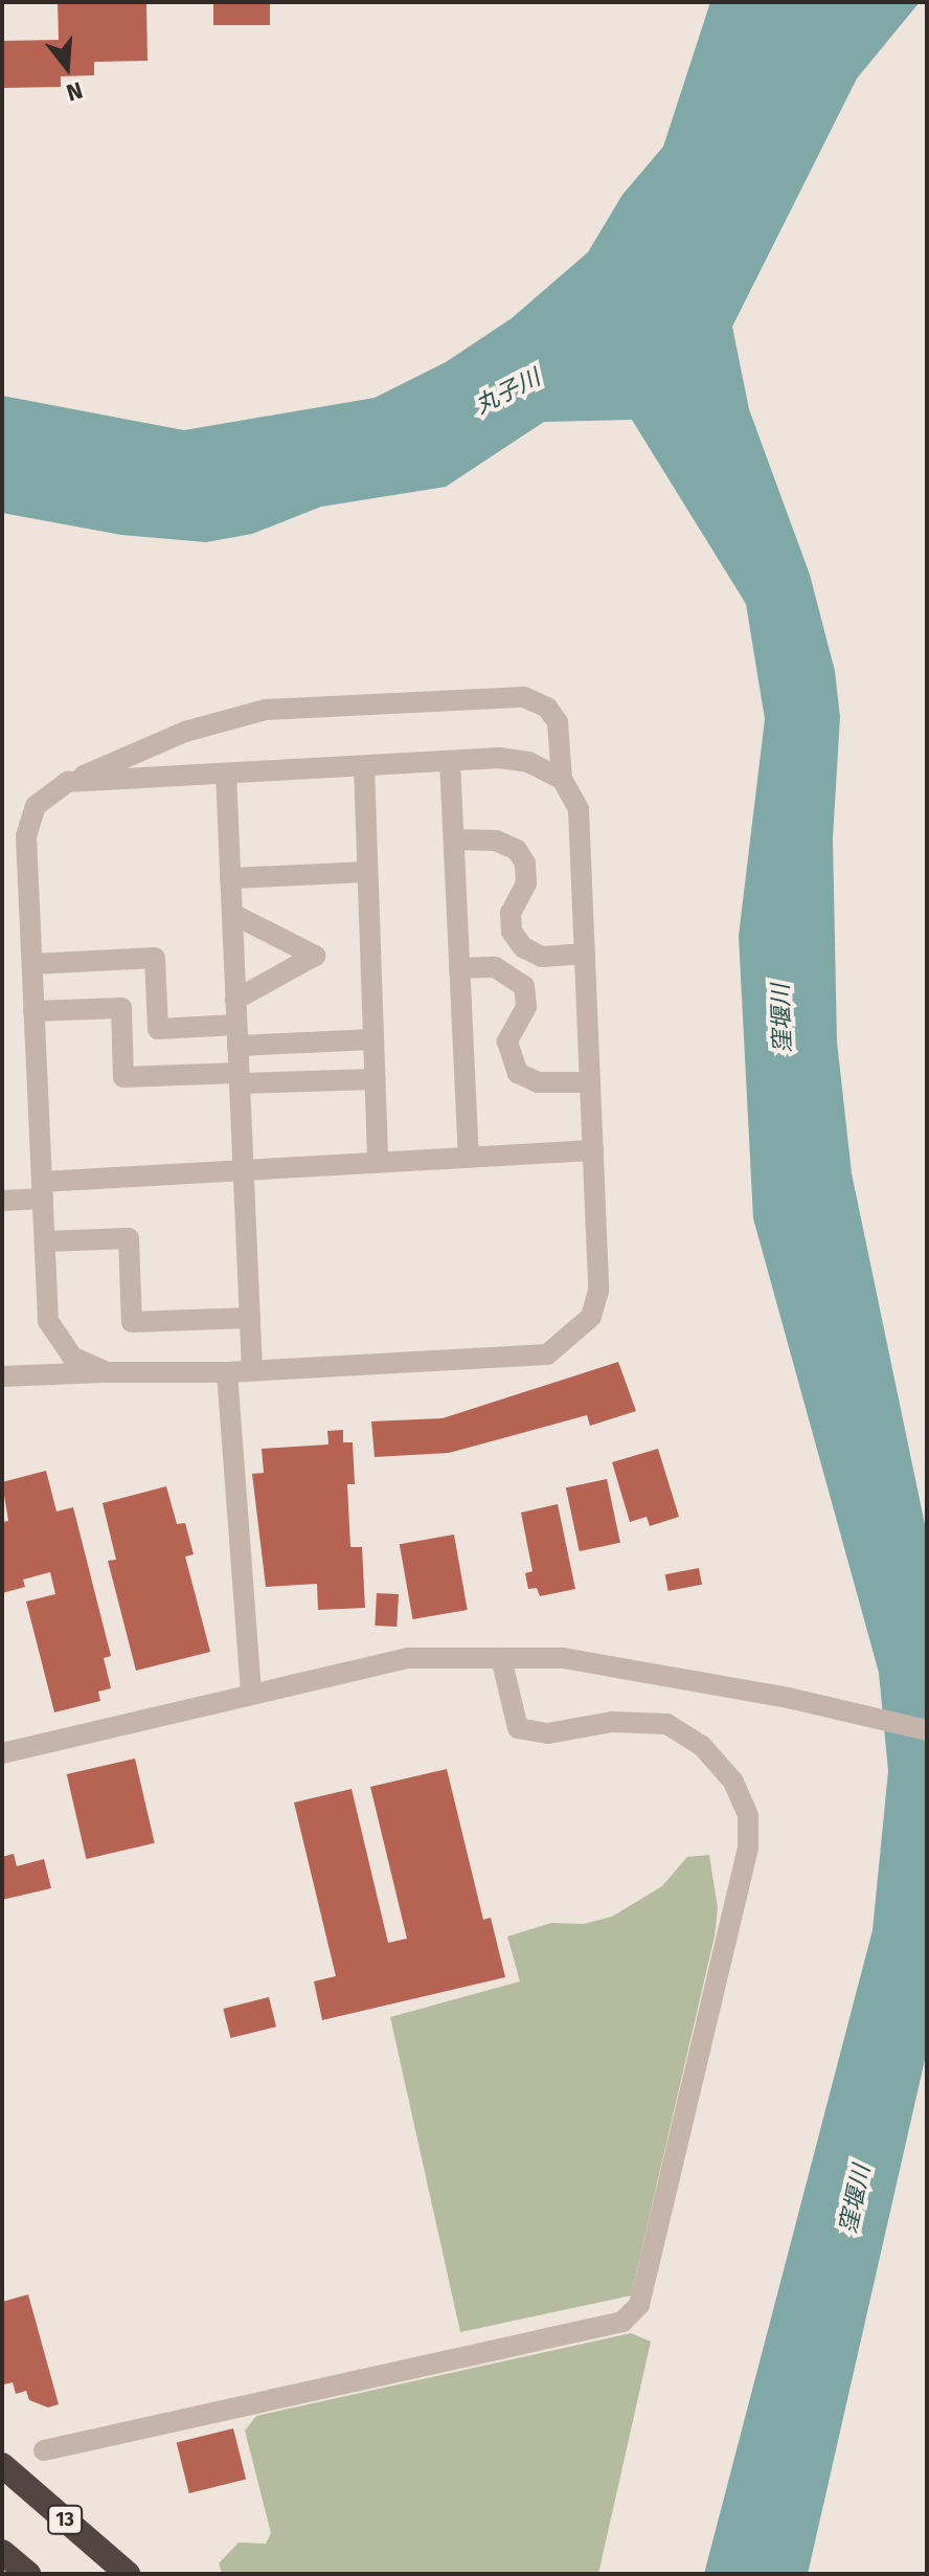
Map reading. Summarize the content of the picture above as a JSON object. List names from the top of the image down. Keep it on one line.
{"streets":{"highway":["13"]},"water":["丸子川","窪堰川"],"north":"bottom"}
